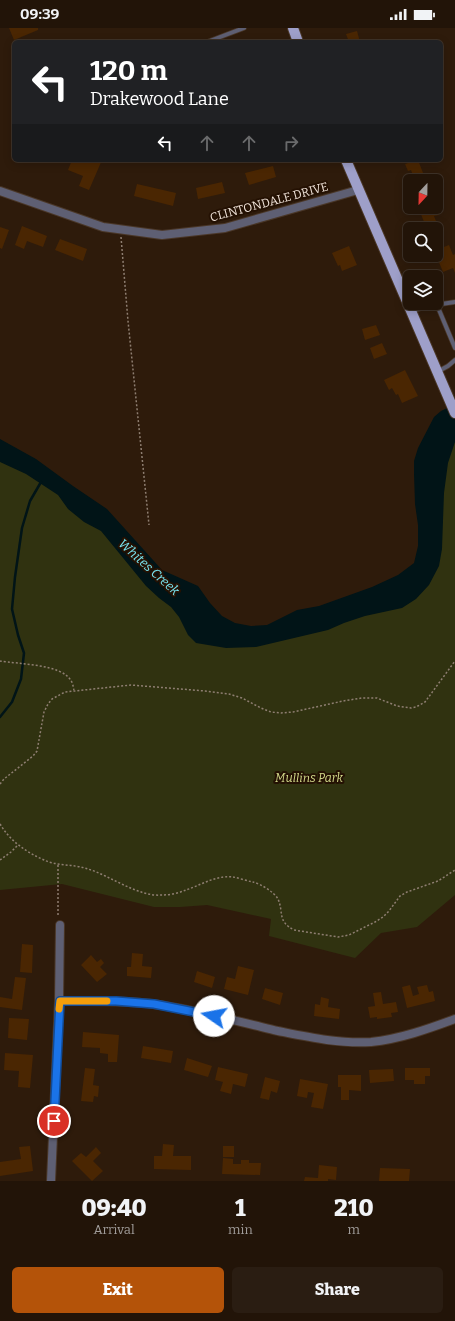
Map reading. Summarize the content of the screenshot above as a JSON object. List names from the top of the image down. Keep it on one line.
{"streets":{"street":["CLINTONDALE DRIVE"]},"water":["Whites Creek"],"parks":["Mullins Park"],"north":"bottom","page":{"status":"09:39","turn":["120 m","Drakewood Lane"],"eta":["09:40","Arrival","1","min","210","m"],"buttons":["Exit","Share"]}}
